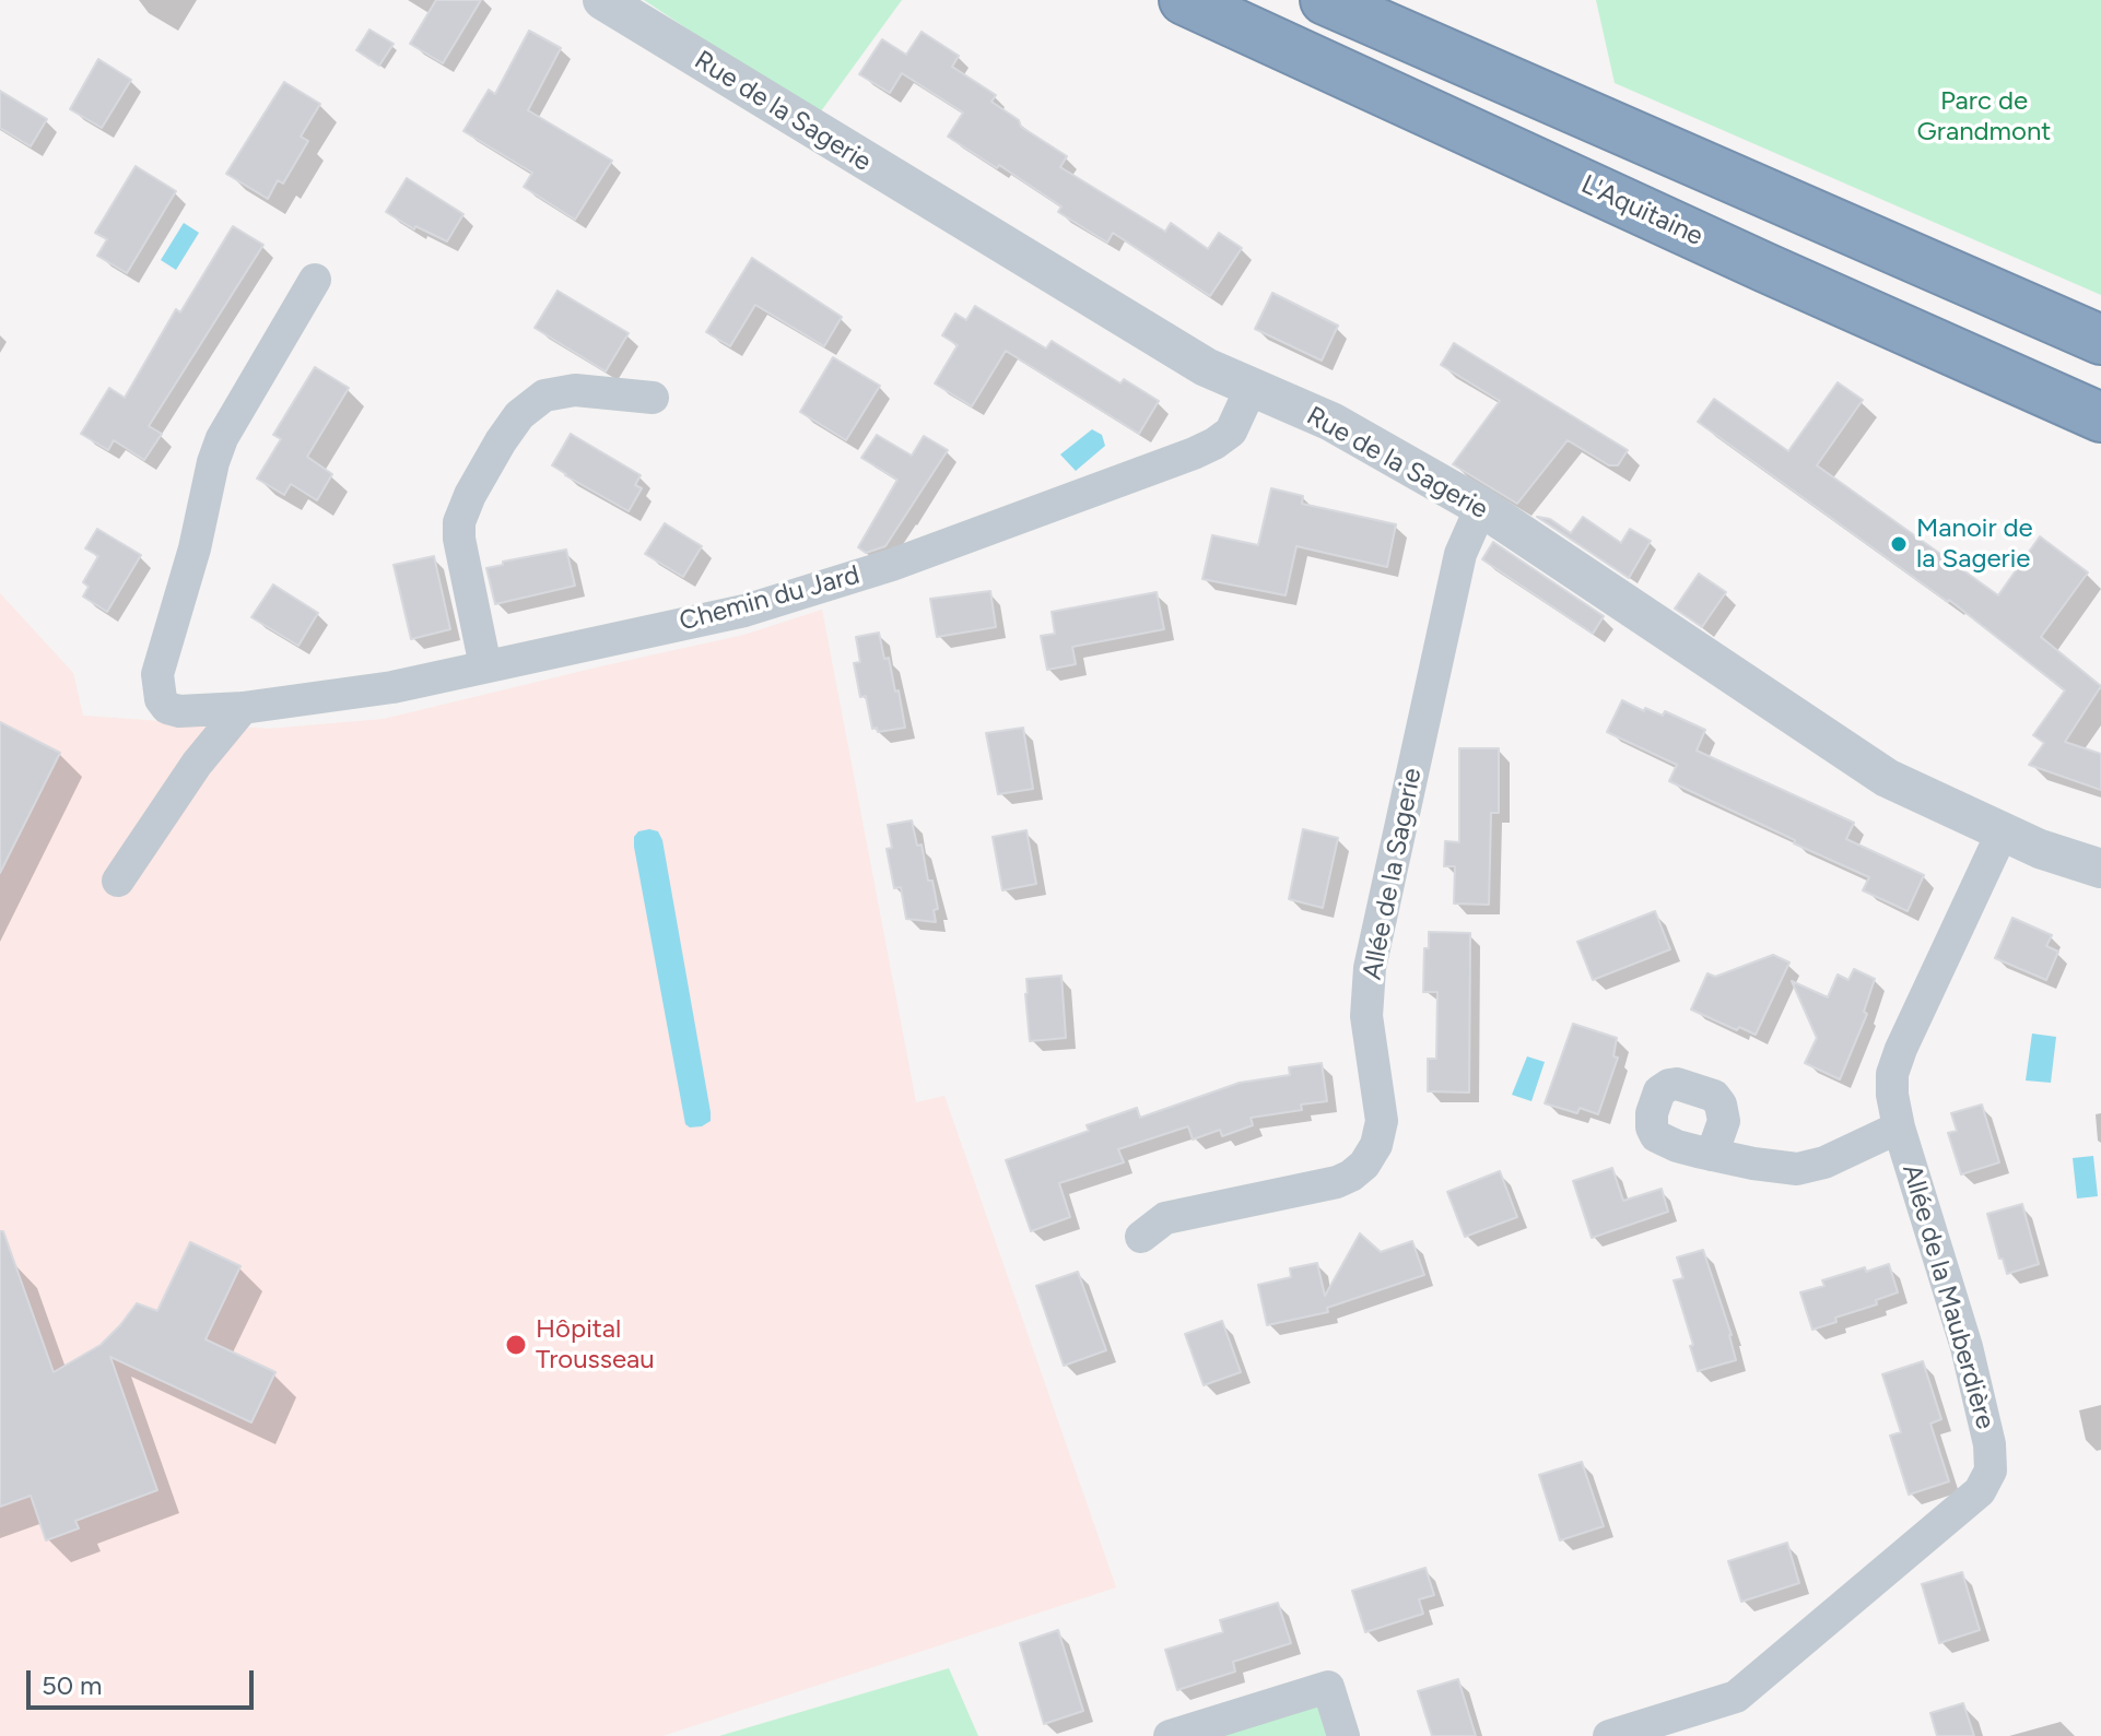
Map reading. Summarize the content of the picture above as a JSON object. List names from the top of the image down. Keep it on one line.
{"streets":{"highway":["L'Aquitaine"],"street":["Rue de la Sagerie","Chemin du Jard","Allée de la Sagerie","Allée de la Mauberdière"]},"crossings":[["Rue de la Sagerie","Chemin du Jard"],["Rue de la Sagerie","Allée de la Sagerie"],["Rue de la Sagerie","Allée de la Mauberdière"]],"parks":["Parc de Grandmont"],"places":["Manoir de la Sagerie","Hôpital Trousseau"],"scale_bar":"50 m"}
